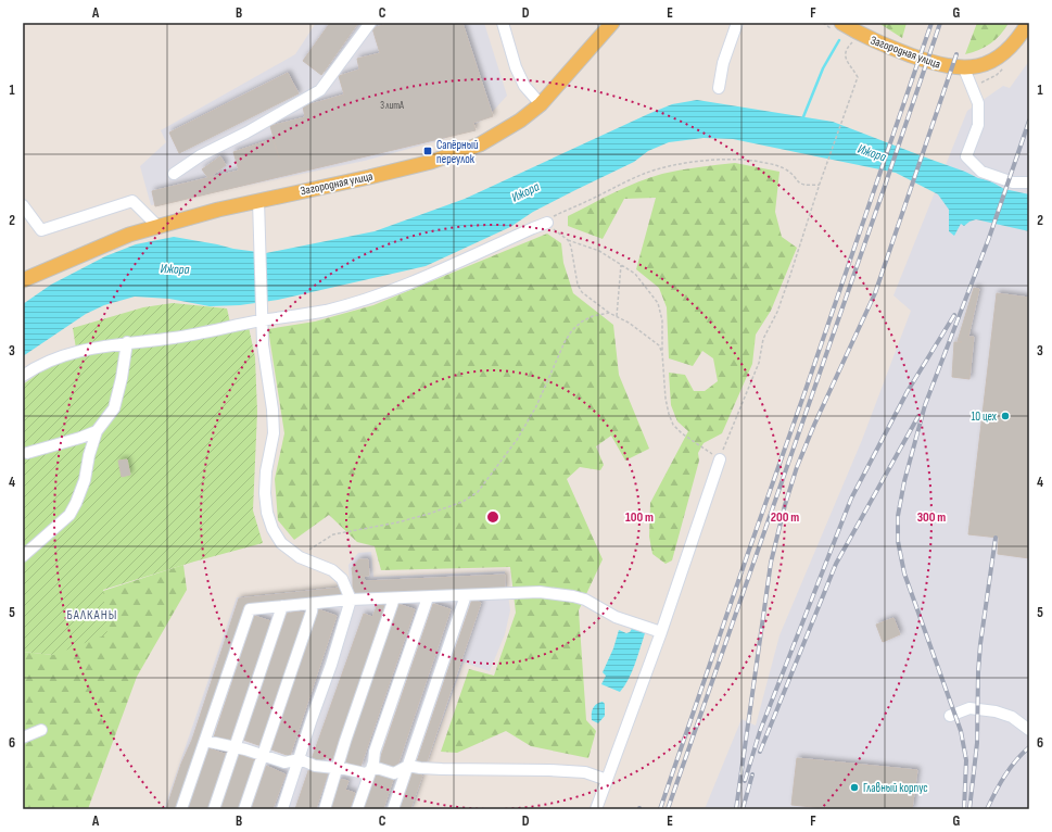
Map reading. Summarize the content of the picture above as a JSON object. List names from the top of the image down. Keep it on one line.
{"streets":{"main road":["Загородная улица"]},"districts":["БАЛКАНЫ"],"water":["Ижора"],"places":{"transit":["Сапёрный переулок"],"other":["10 цех","Главный корпус"]},"house_numbers":["3 литА"],"grid":{"columns":["A","B","C","D","E","F","G"],"rows":["1","2","3","4","5","6"]},"rings":["100 m","200 m","300 m"]}
